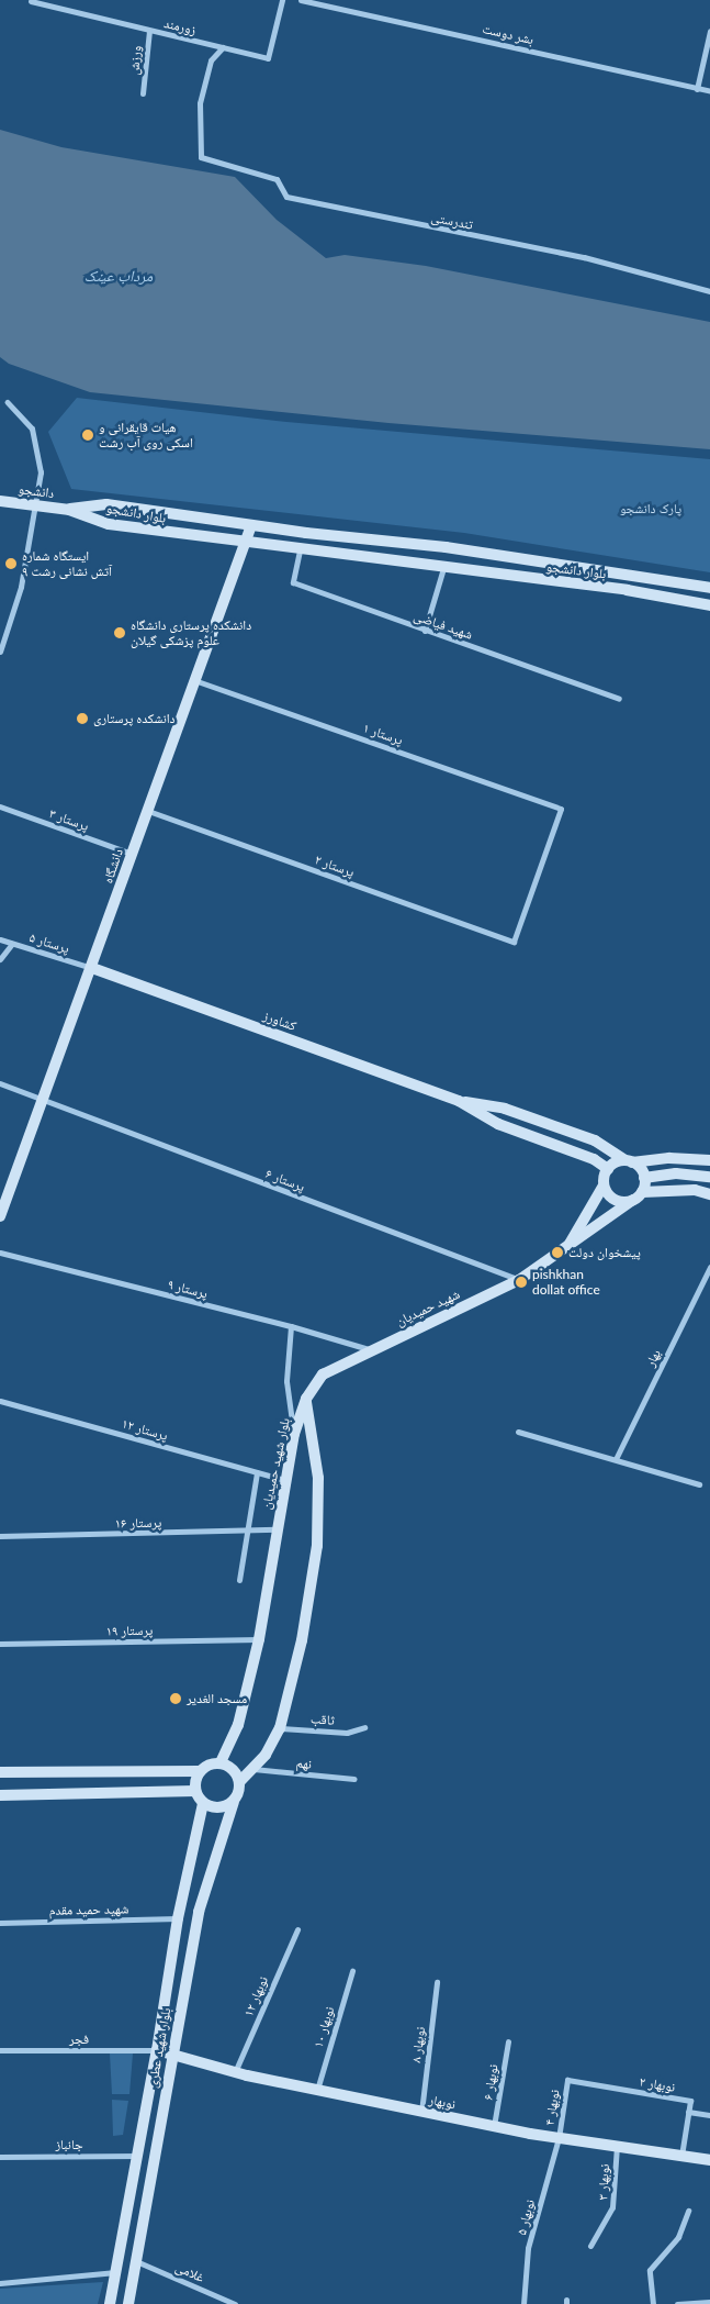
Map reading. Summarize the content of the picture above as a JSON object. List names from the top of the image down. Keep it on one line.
{"streets":{"street":["زورمند","بشر دوست","ورزش","تندرستی","دانشجو","بلوار دانشجو","شهید فیاضی","پرستار ۱","پرستار ۳","دانشگاه","پرستار ۲","پرستار ۵","کشاورز","پرستار ۶","پرستار ۹","شهید حمیدیان","بهار","پرستار ۱۲","بلوار شهید حمیدیان","پرستار ۱۶","پرستار ۱۹","ثاقب","نهم","شهید حمید مقدم","نوبهار ۱۲","نوبهار ۱۰","فجر","نوبهار ۸","بلوار شهید عطری","نوبهار ۶","نوبهار ۲","نوبهار","نوبهار ۴","جانباز","نوبهار ۳","نوبهار ۵","غلامی"]},"crossings":[["زورمند","ورزش"],["زورمند","تندرستی"],["دانشجو","بلوار دانشجو"],["بلوار دانشجو","شهید فیاضی"],["بلوار دانشجو","دانشگاه"],["پرستار ۱","دانشگاه"],["پرستار ۱","پرستار ۲"],["پرستار ۳","دانشگاه"],["دانشگاه","پرستار ۲"],["دانشگاه","پرستار ۵"],["دانشگاه","کشاورز"],["دانشگاه","پرستار ۶"],["پرستار ۵","کشاورز"],["کشاورز","شهید حمیدیان"],["پرستار ۶","شهید حمیدیان"],["پرستار ۹","شهید حمیدیان"],["شهید حمیدیان","بلوار شهید حمیدیان"],["پرستار ۱۲","بلوار شهید حمیدیان"],["بلوار شهید حمیدیان","پرستار ۱۶"],["بلوار شهید حمیدیان","پرستار ۱۹"],["بلوار شهید حمیدیان","ثاقب"],["بلوار شهید حمیدیان","نهم"],["بلوار شهید حمیدیان","بلوار شهید عطری"],["شهید حمید مقدم","بلوار شهید عطری"],["نوبهار ۱۲","نوبهار"],["نوبهار ۱۰","نوبهار"],["فجر","بلوار شهید عطری"],["فجر","نوبهار"],["نوبهار ۸","نوبهار"],["بلوار شهید عطری","نوبهار"],["بلوار شهید عطری","جانباز"],["بلوار شهید عطری","غلامی"],["نوبهار ۶","نوبهار"],["نوبهار ۲","نوبهار ۴"],["نوبهار","نوبهار ۴"],["نوبهار","نوبهار ۳"],["نوبهار","نوبهار ۵"],["نوبهار ۴","نوبهار ۵"]],"water":["مرداب عینک"],"parks":["پارک دانشجو"],"places":["هیات قایقرانی و اسکی روی آب رشت","ایستگاه شماره ۹ آتش نشانی رشت","دانشکده پرستاری دانشگاه علوم پزشکی گیلان","دانشکده پرستاری","پیشخوان دولت","pishkhan dollat office","مسجد الغدیر"]}
